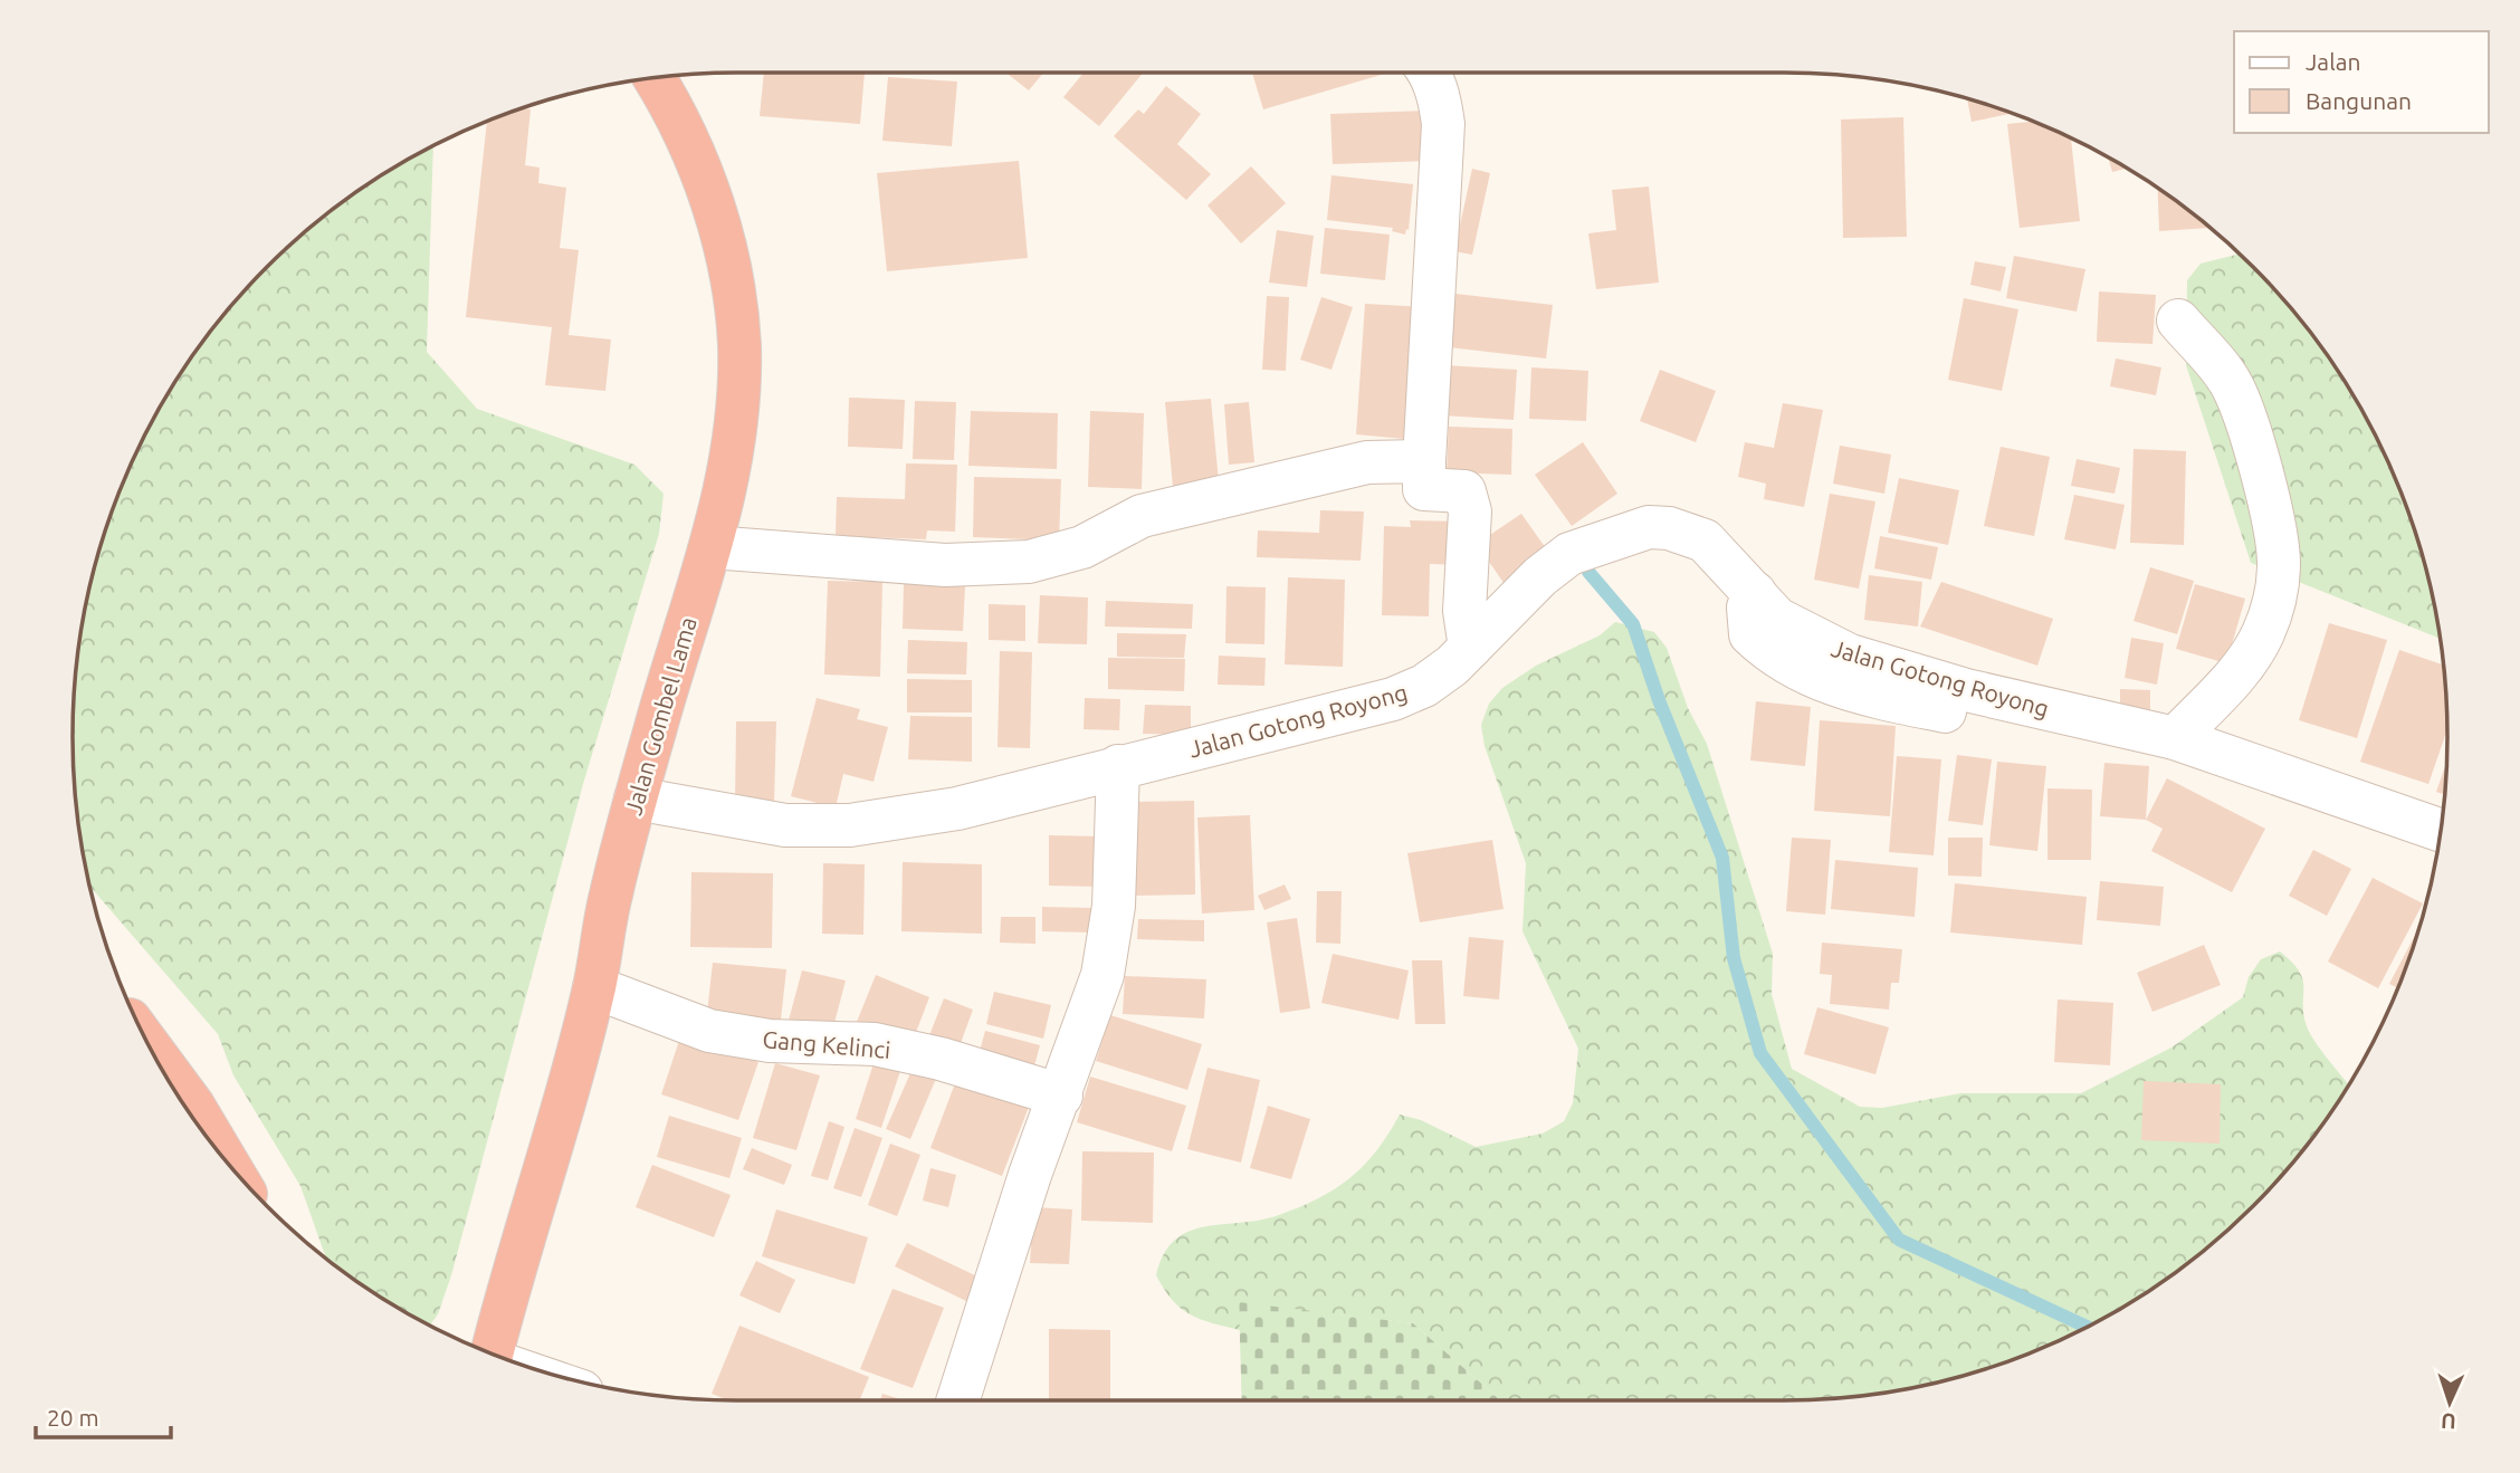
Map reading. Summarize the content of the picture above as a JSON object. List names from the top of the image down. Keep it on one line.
{"streets":{"highway":["Jalan Gombel Lama"],"street":["Jalan Gotong Royong","Gang Kelinci"]},"crossings":[["Jalan Gotong Royong","Jalan Gombel Lama"],["Jalan Gombel Lama","Gang Kelinci"]],"legend":["Jalan","Bangunan"],"scale_bar":"20 m","north":"bottom"}
